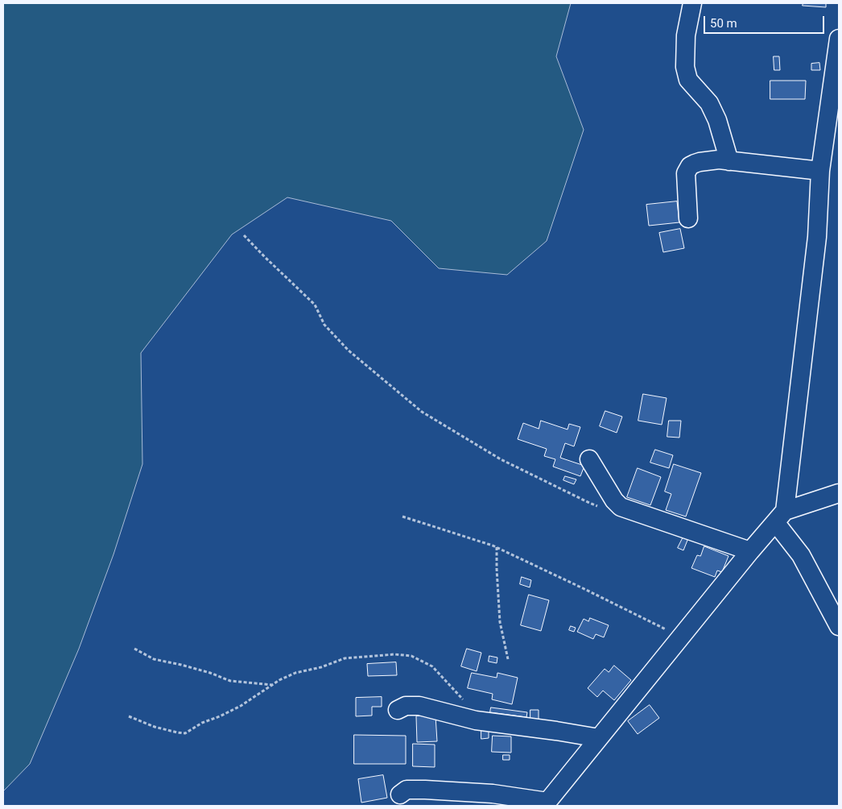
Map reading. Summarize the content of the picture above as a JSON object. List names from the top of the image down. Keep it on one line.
{"scale_bar":"50 m"}
